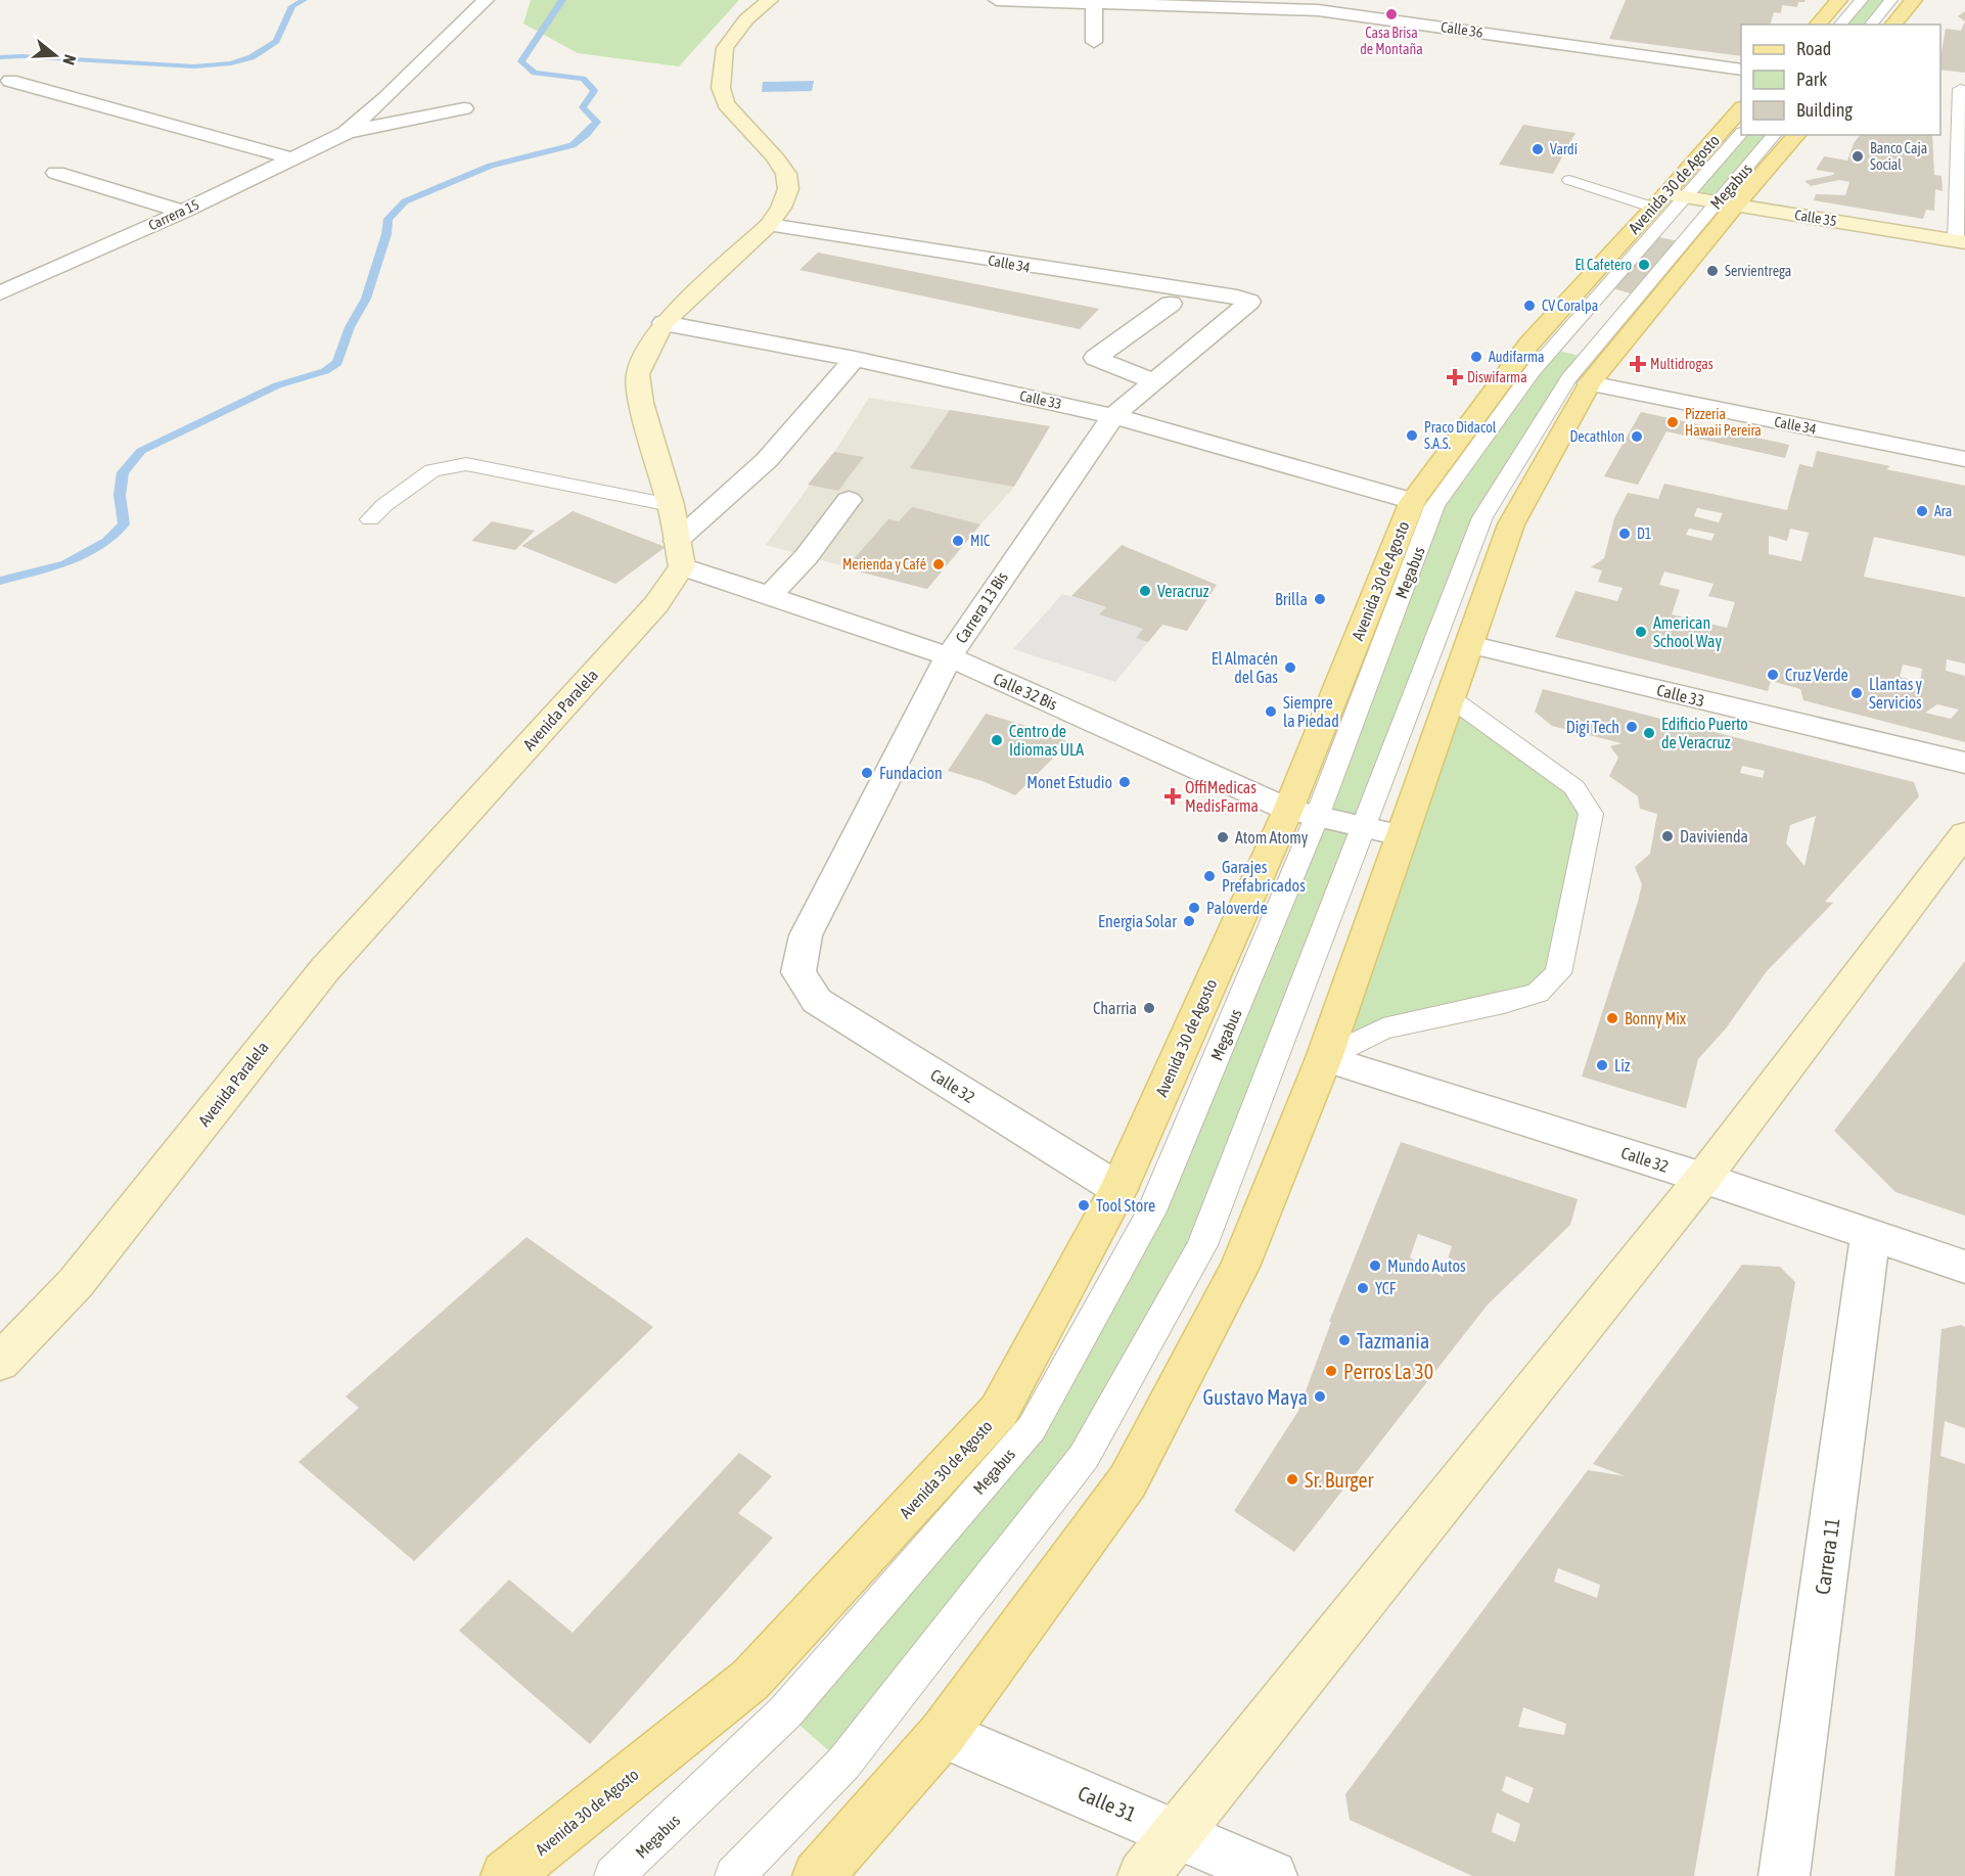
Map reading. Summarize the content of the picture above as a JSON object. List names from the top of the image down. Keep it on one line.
{"streets":{"main road":["Avenida 30 de Agosto","Calle 35","Avenida Paralela"],"street":["Calle 36","Carrera 15","Calle 34","Calle 33","Carrera 13 Bis","Calle 32 Bis","Calle 32","Carrera 11","Calle 31"],"lane":["Megabus"]},"crossings":[["Avenida 30 de Agosto","Megabus"],["Avenida 30 de Agosto","Calle 35"],["Avenida 30 de Agosto","Calle 33"],["Avenida 30 de Agosto","Calle 32 Bis"],["Avenida 30 de Agosto","Calle 32"],["Megabus","Calle 35"],["Megabus","Calle 32 Bis"],["Calle 34","Carrera 13 Bis"],["Calle 33","Carrera 13 Bis"],["Carrera 13 Bis","Calle 32 Bis"],["Carrera 13 Bis","Calle 32"],["Calle 32 Bis","Avenida Paralela"],["Calle 32","Carrera 11"]],"places":{"other":["Casa Brisa de Montaña","Vardí","Banco Caja Social","El Cafetero","Servientrega","CV Coralpa","Audifarma","Pizzeria Hawaii Pereira","Praco Didacol S.A.S.","Decathlon","Ara","D1","MIC","Merienda y Café","Veracruz","Brilla","American School Way","El Almacén del Gas","Cruz Verde","Llantas y Servicios","Siempre la Piedad","Digi Tech","Edificio Puerto de Veracruz","Centro de Idiomas ULA","Fundacion","Monet Estudio","Davivienda","Atom Atomy","Garajes Prefabricados","Paloverde","Energia Solar","Charria","Bonny Mix","Liz","Tool Store","Mundo Autos","YCF","Tazmania","Perros La 30","Gustavo Maya","Sr. Burger"],"health":["Multidrogas","Diswifarma","OffiMedicas MedisFarma"]},"legend":["Road","Park","Building"],"north":"right"}
